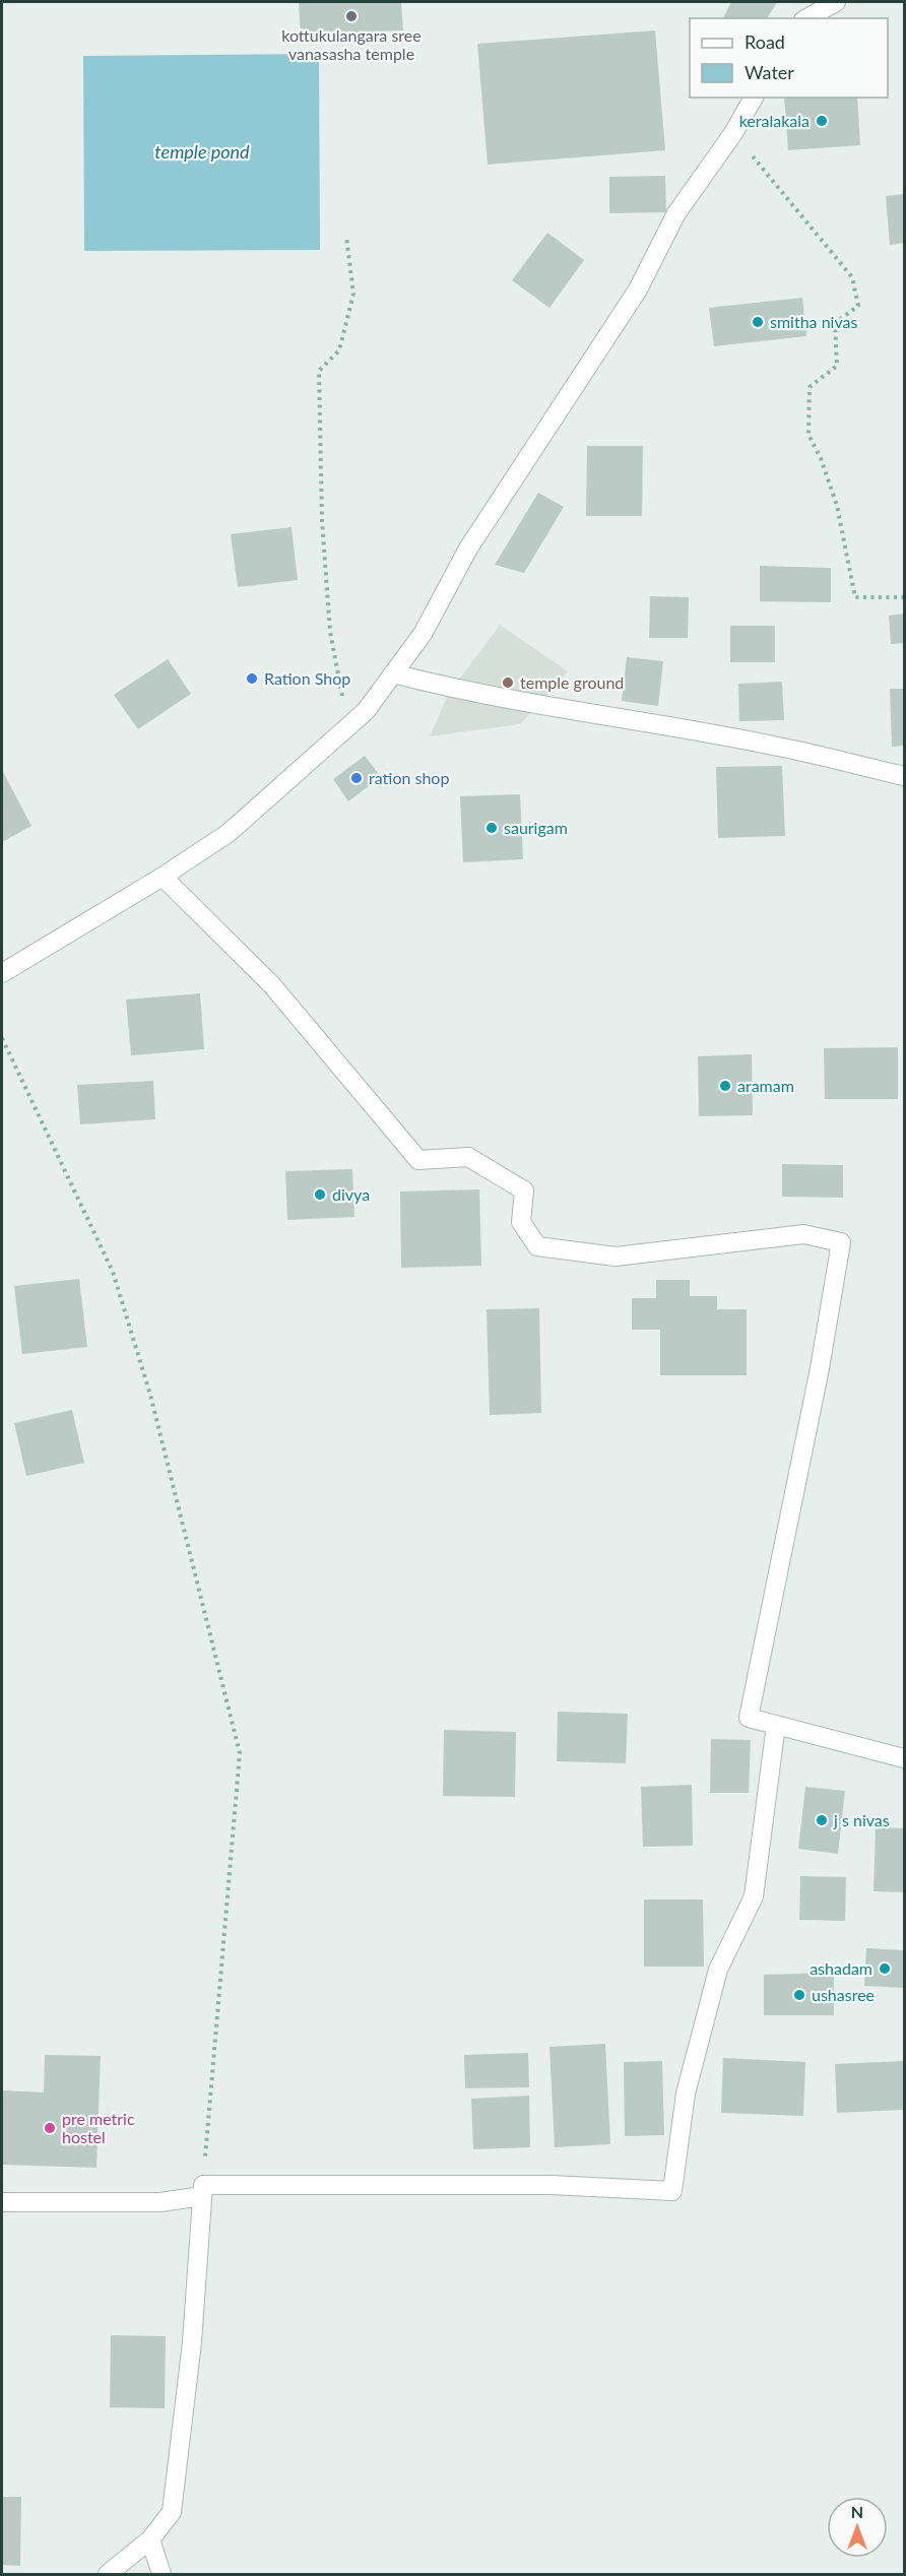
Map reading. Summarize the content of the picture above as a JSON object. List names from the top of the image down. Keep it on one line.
{"water":["temple pond"],"places":["kottukulangara sree vanasasha temple","keralakala","smitha nivas","Ration Shop","temple ground","ration shop","saurigam","aramam","divya","j s nivas","ashadam","ushasree","pre metric hostel"],"legend":["Road","Water"],"north":"top"}
